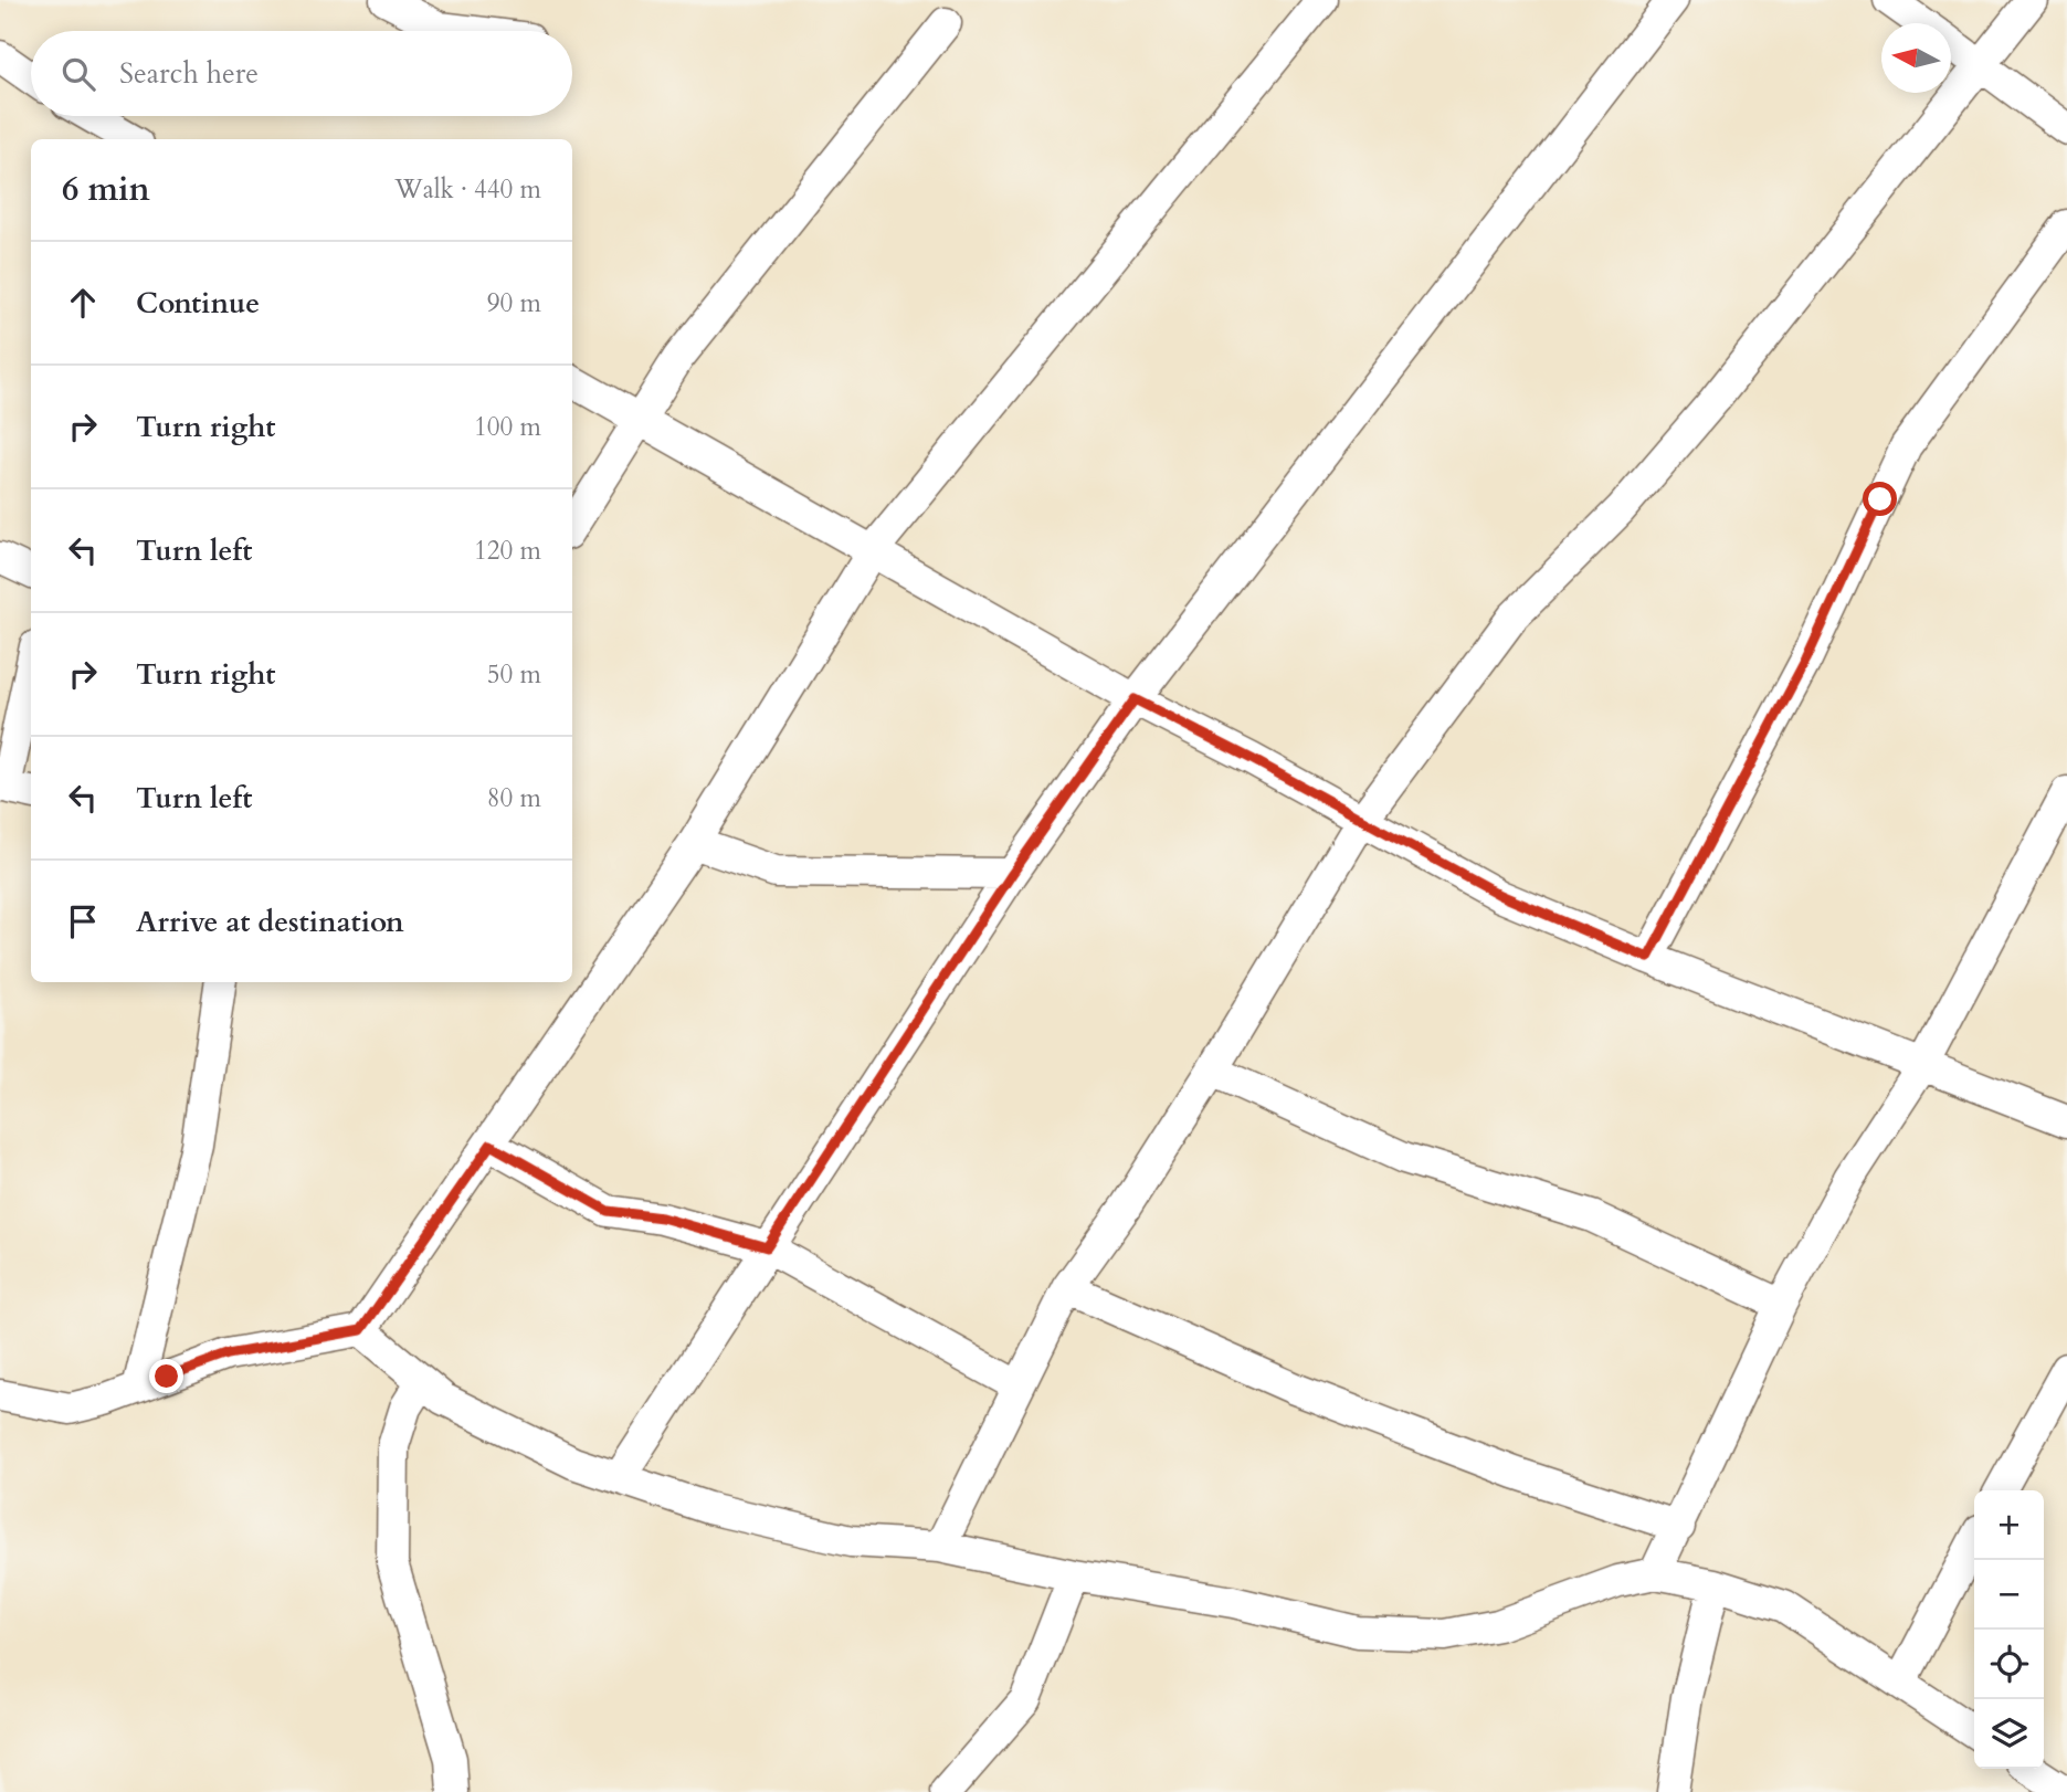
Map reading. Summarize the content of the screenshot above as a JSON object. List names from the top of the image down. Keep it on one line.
{"north":"left","page":{"search":"Search here","heading":["6 min","Walk · 440 m"],"list":[["Continue","90 m"],["Turn right","100 m"],["Turn left","120 m"],["Turn right","50 m"],["Turn left","80 m"],"Arrive at destination"],"map_buttons":["+","−"]}}
